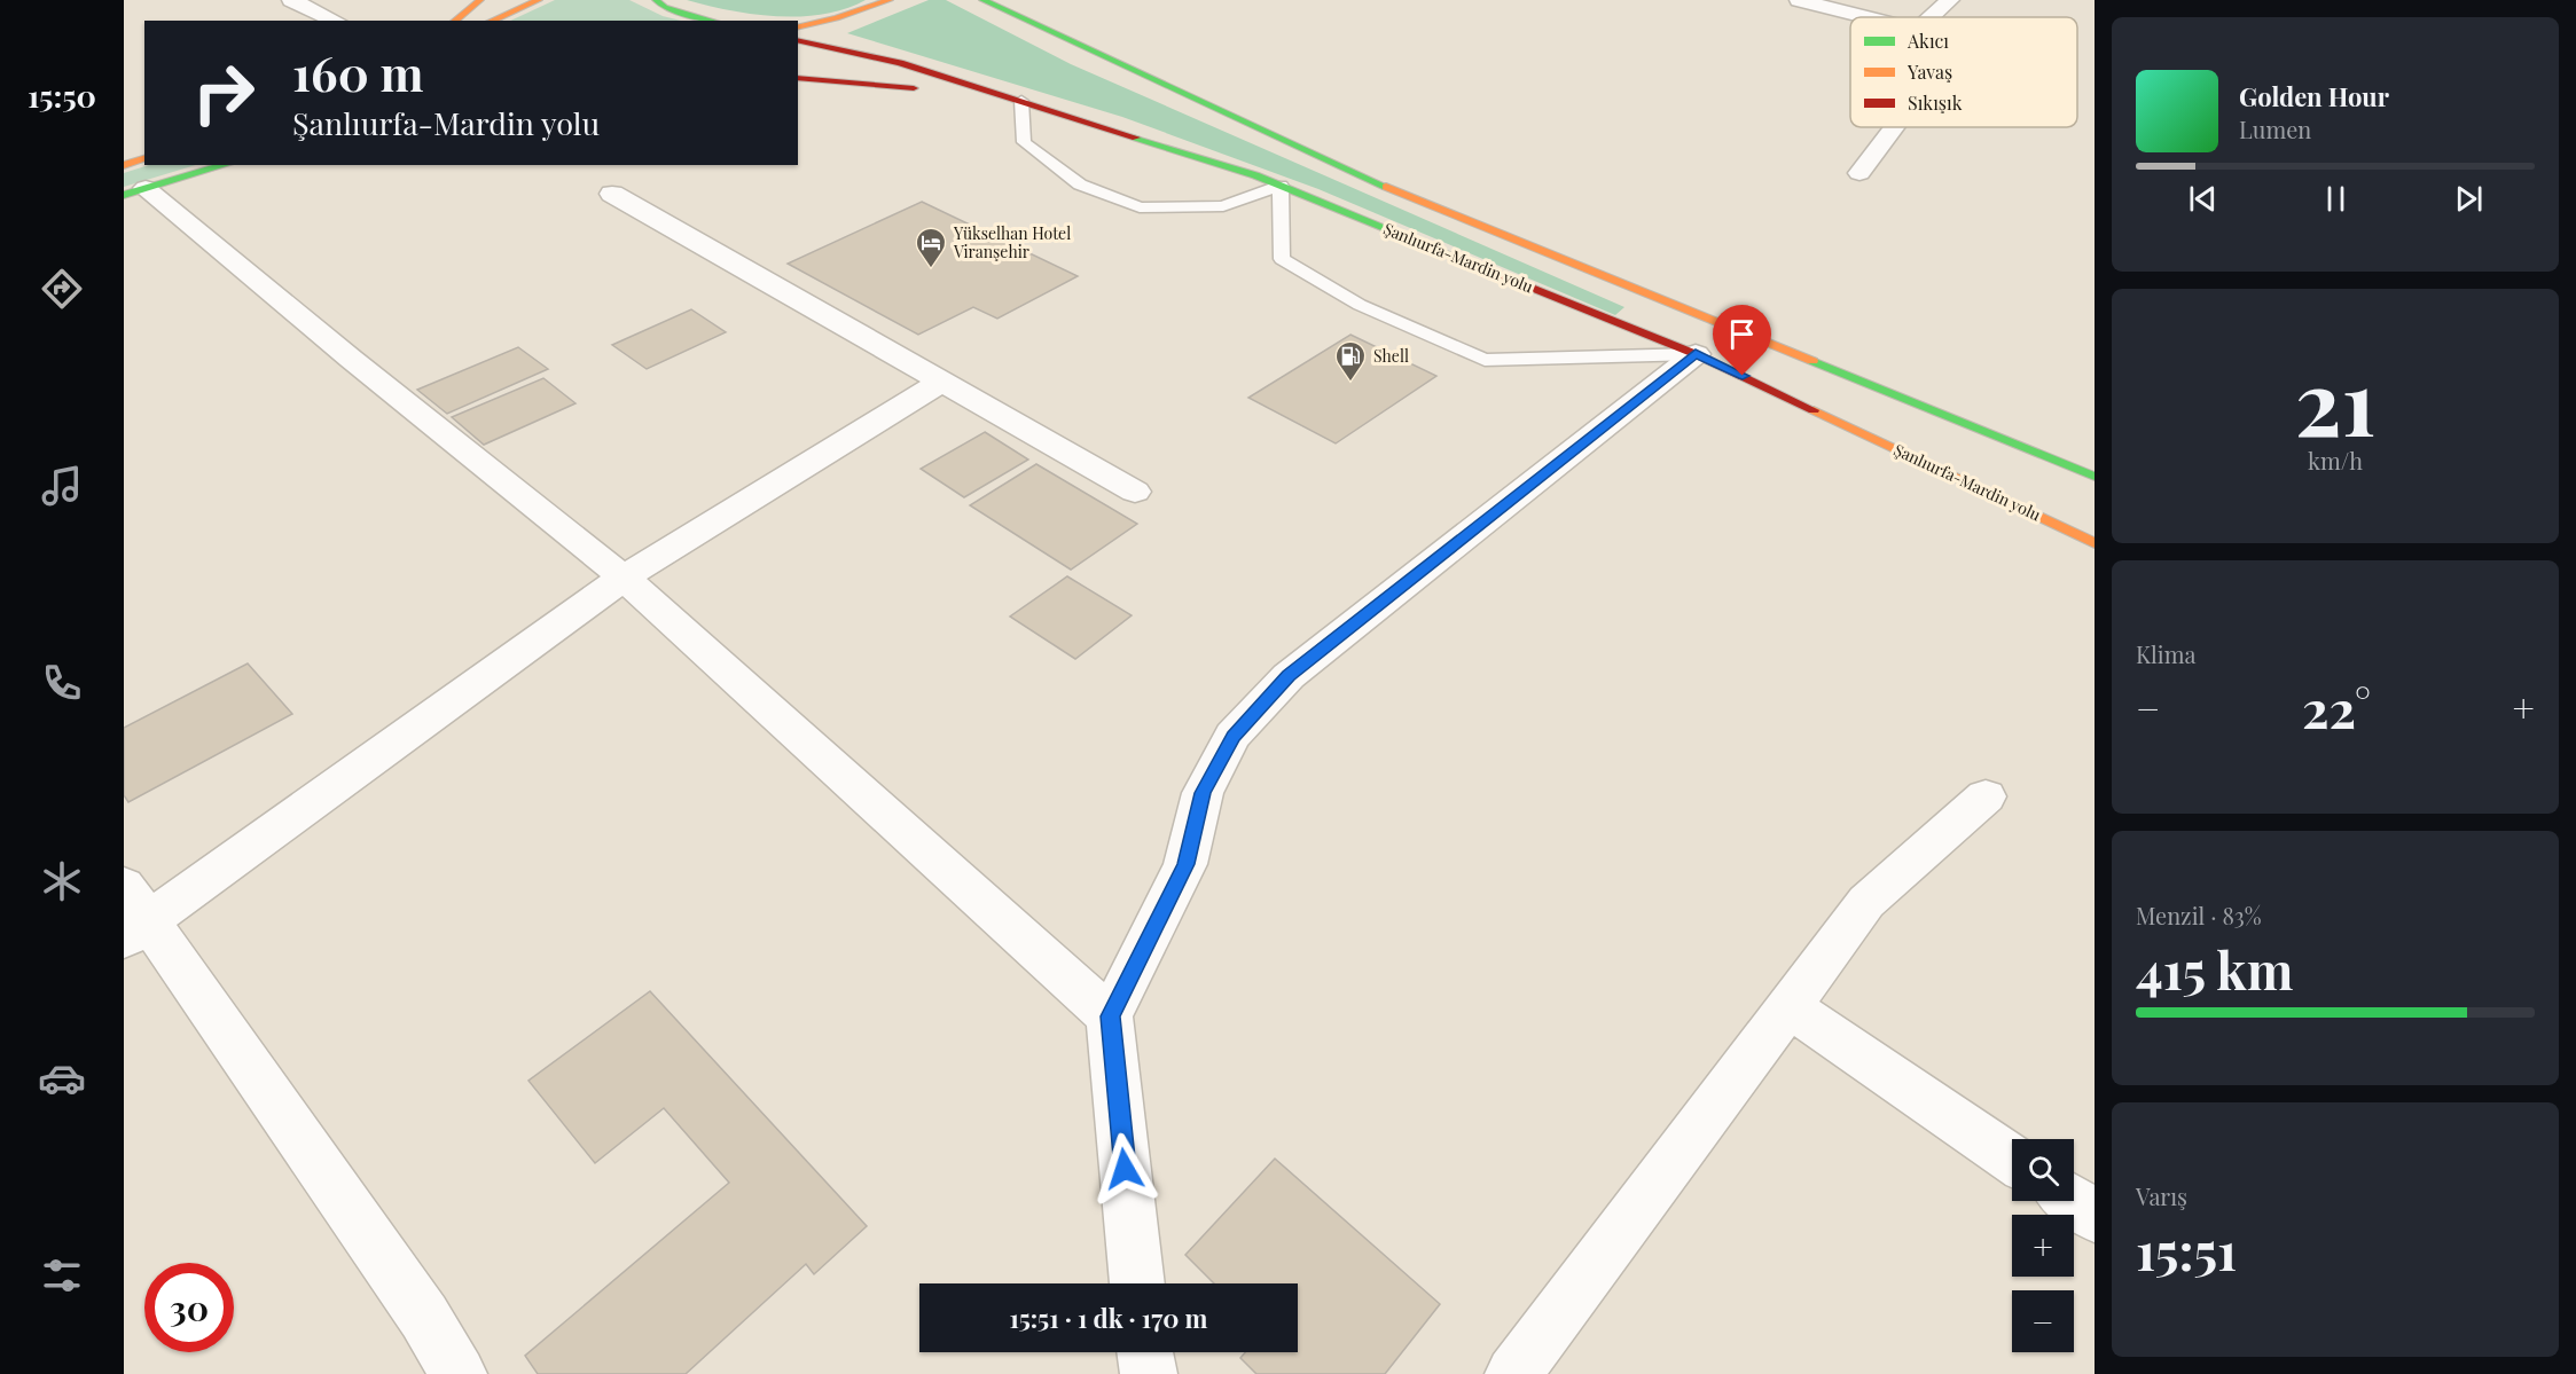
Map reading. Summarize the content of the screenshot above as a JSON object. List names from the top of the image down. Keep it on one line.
{"streets":{"main road":["Şanlıurfa-Mardin yolu"]},"places":{"hotel":["Yükselhan Hotel Viranşehir"],"fuel station":["Shell"]},"legend":["Akıcı","Yavaş","Sıkışık"],"page":{"tabs":"15:50","turn":["160 m","Şanlıurfa-Mardin yolu"],"song":["Golden Hour","Lumen"],"tile":[["21","km/h"],"Klima",["Menzil · 83%","415 km"],["Varış","15:51"]],"heat":["−","22°","+"],"map_buttons":["+","−"],"limit":"30","trip":"15:51 · 1 dk · 170 m"}}
